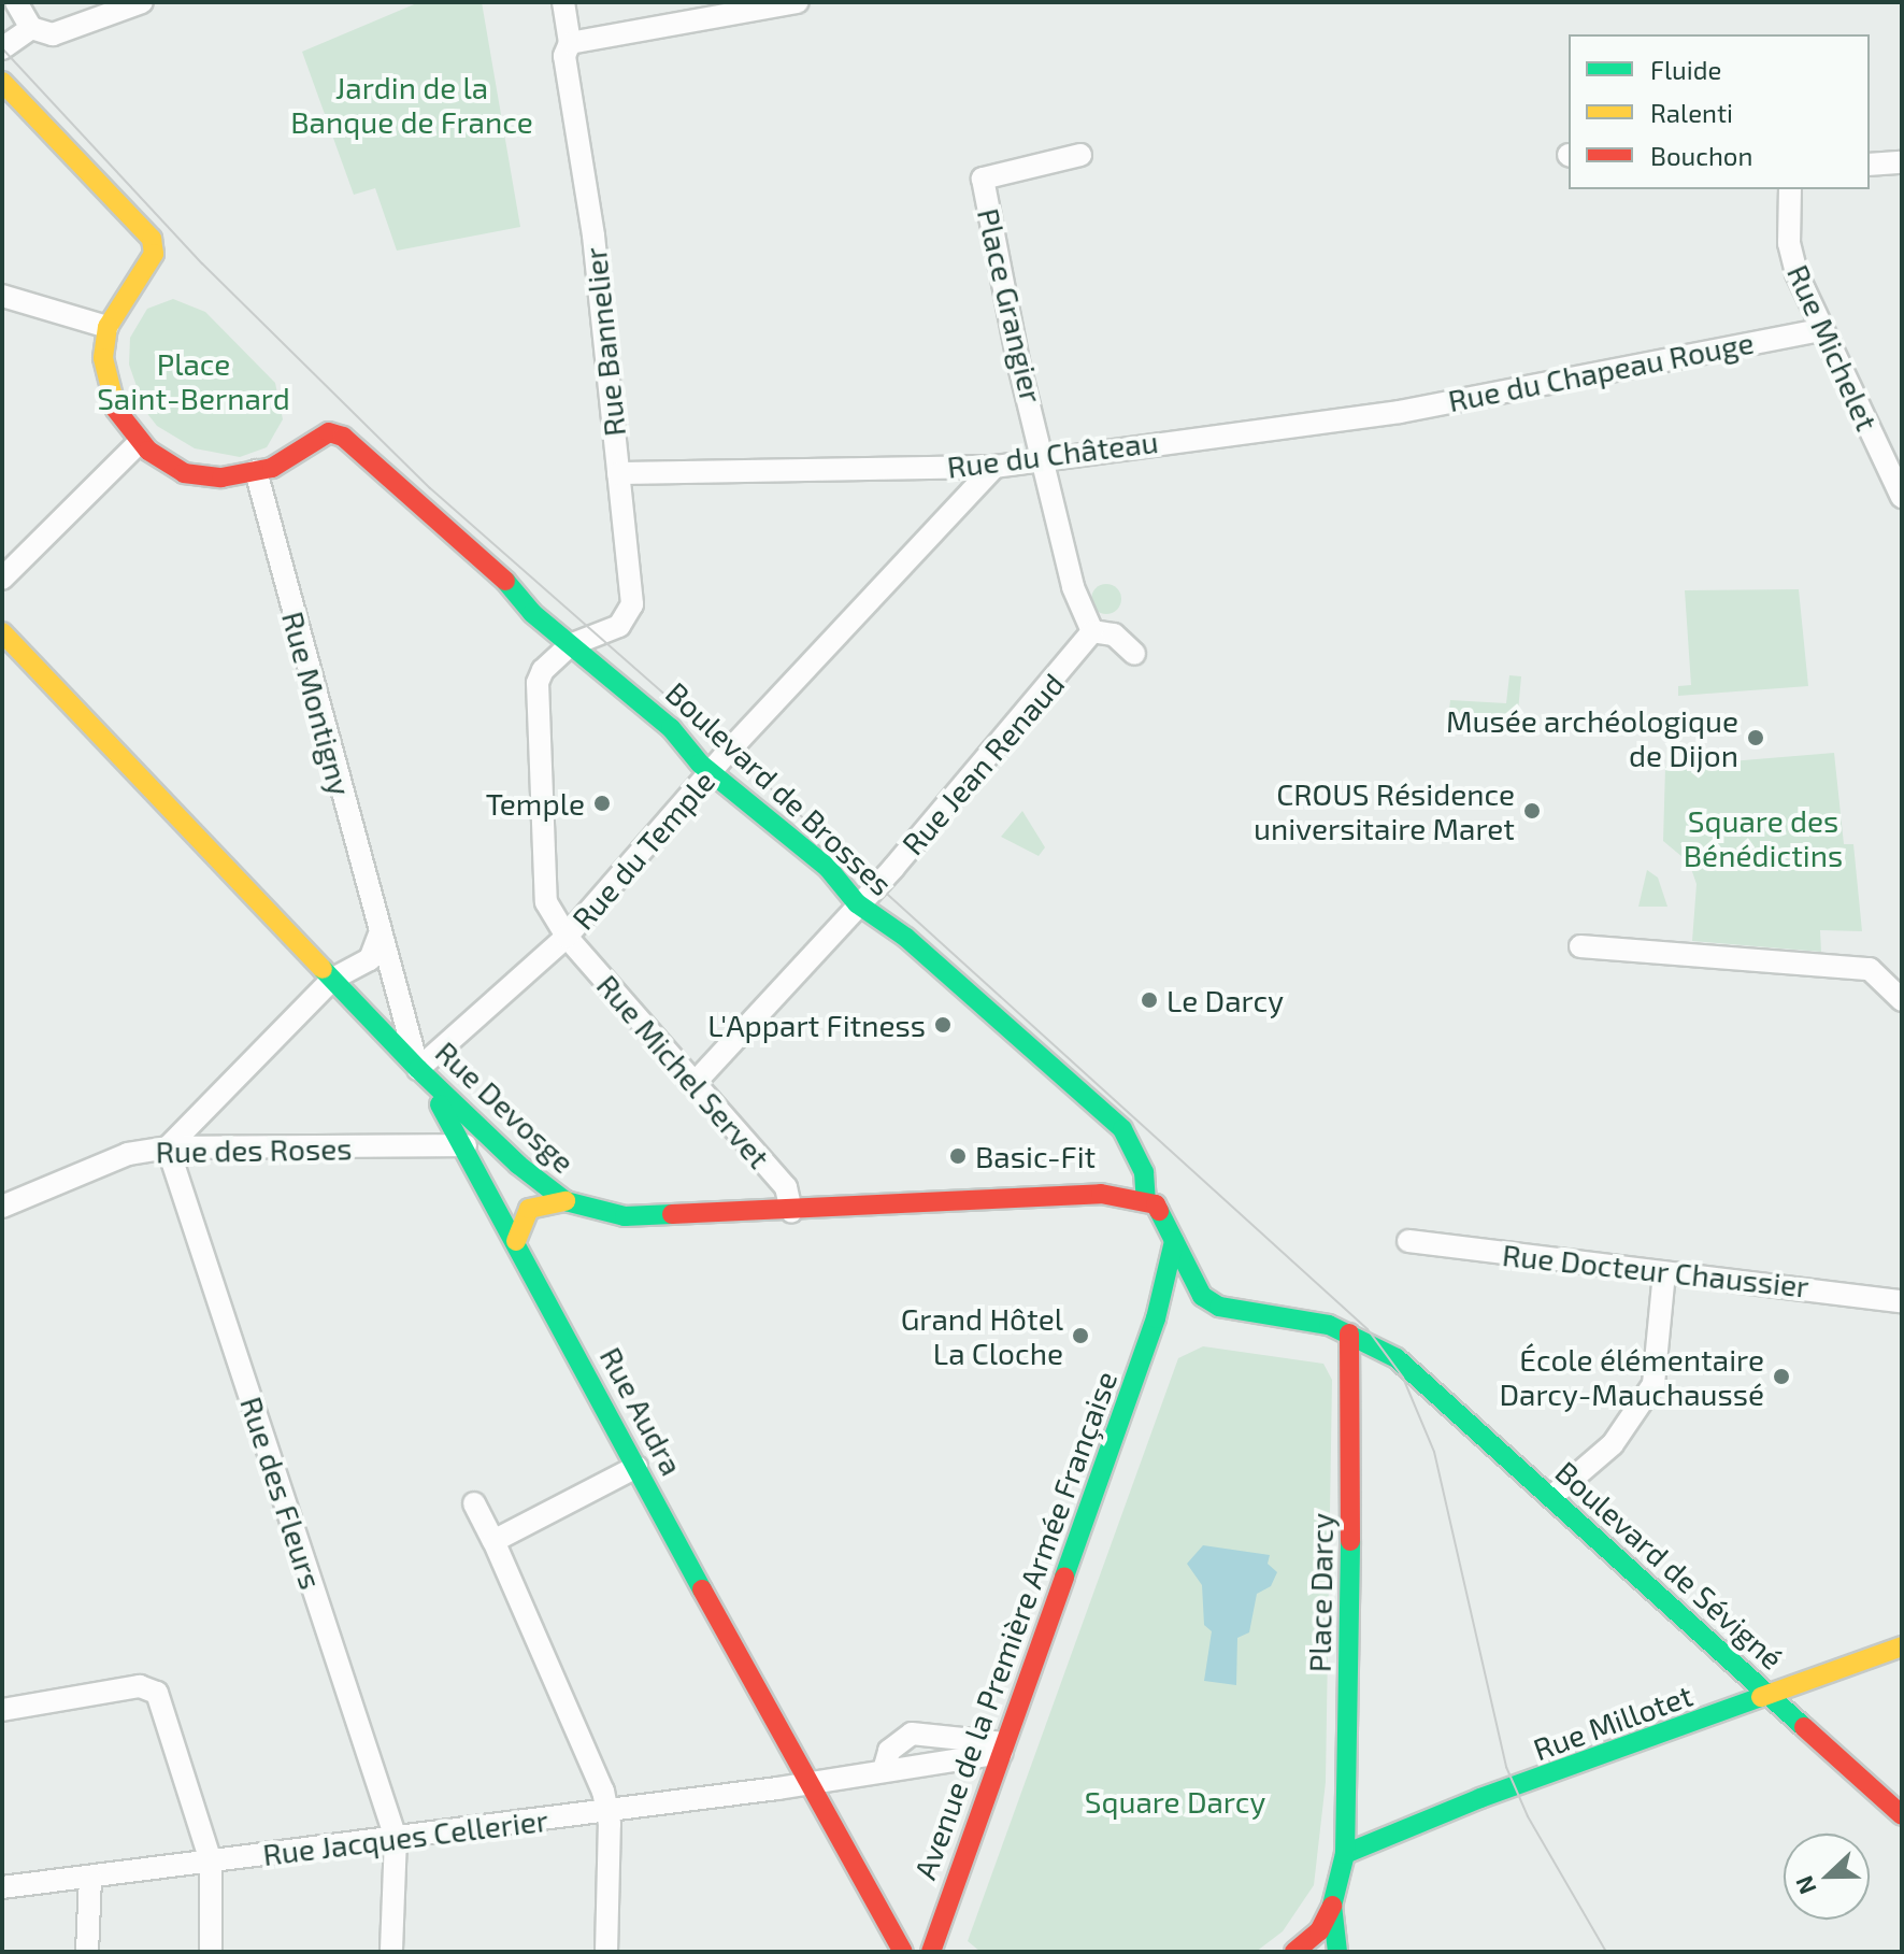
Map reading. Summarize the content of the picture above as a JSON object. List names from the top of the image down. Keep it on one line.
{"streets":{"main road":["Boulevard de Brosses","Rue Devosge","Rue Audra","Boulevard de Sévigné","Place Darcy","Avenue de la Première Armée Française","Rue Millotet"],"street":["Place Grangier","Rue Bannelier","Rue Michelet","Rue du Chapeau Rouge","Rue du Château","Rue Montigny","Rue Jean Renaud","Rue du Temple","Rue Michel Servet","Rue des Roses","Rue Docteur Chaussier","Rue des Fleurs","Rue Jacques Cellerier"]},"crossings":[["Place Grangier","Rue du Château"],["Place Grangier","Rue Jean Renaud"],["Rue Bannelier","Rue du Château"],["Rue Bannelier","Boulevard de Brosses"],["Rue Bannelier","Rue Michel Servet"],["Rue Michelet","Rue du Chapeau Rouge"],["Rue du Chapeau Rouge","Rue du Château"],["Rue du Château","Rue du Temple"],["Rue Montigny","Boulevard de Brosses"],["Rue Montigny","Rue du Temple"],["Rue Montigny","Rue Devosge"],["Rue Montigny","Rue Audra"],["Rue Jean Renaud","Boulevard de Brosses"],["Rue Jean Renaud","Rue Michel Servet"],["Boulevard de Brosses","Rue du Temple"],["Boulevard de Brosses","Rue Michel Servet"],["Boulevard de Brosses","Rue Devosge"],["Rue du Temple","Rue Michel Servet"],["Rue du Temple","Rue Devosge"],["Rue du Temple","Rue Audra"],["Rue Michel Servet","Rue Devosge"],["Rue Devosge","Rue Audra"],["Rue des Roses","Rue Audra"],["Rue des Roses","Rue des Fleurs"],["Rue Audra","Rue Jacques Cellerier"],["Rue des Fleurs","Rue Jacques Cellerier"],["Boulevard de Sévigné","Place Darcy"],["Boulevard de Sévigné","Rue Millotet"],["Place Darcy","Rue Millotet"],["Avenue de la Première Armée Française","Rue Jacques Cellerier"]],"parks":["Jardin de la Banque de France","Place Saint-Bernard","Square des Bénédictins","Square Darcy"],"places":["Musée archéologique de Dijon","Temple","CROUS Résidence universitaire Maret","Le Darcy","L'Appart Fitness","Basic-Fit","Grand Hôtel La Cloche","École élémentaire Darcy-Mauchaussé"],"legend":["Fluide","Ralenti","Bouchon"],"north":"left"}
